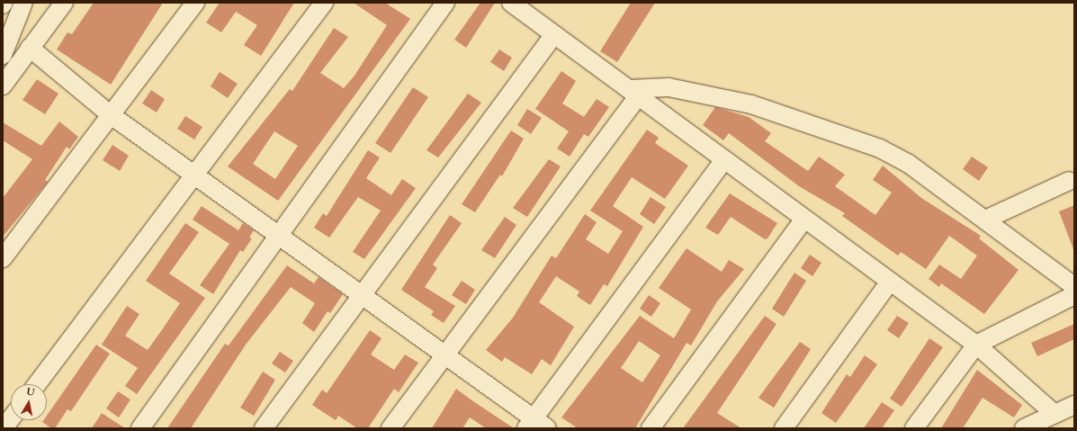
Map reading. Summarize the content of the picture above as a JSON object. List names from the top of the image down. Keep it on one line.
{"north":"top"}
